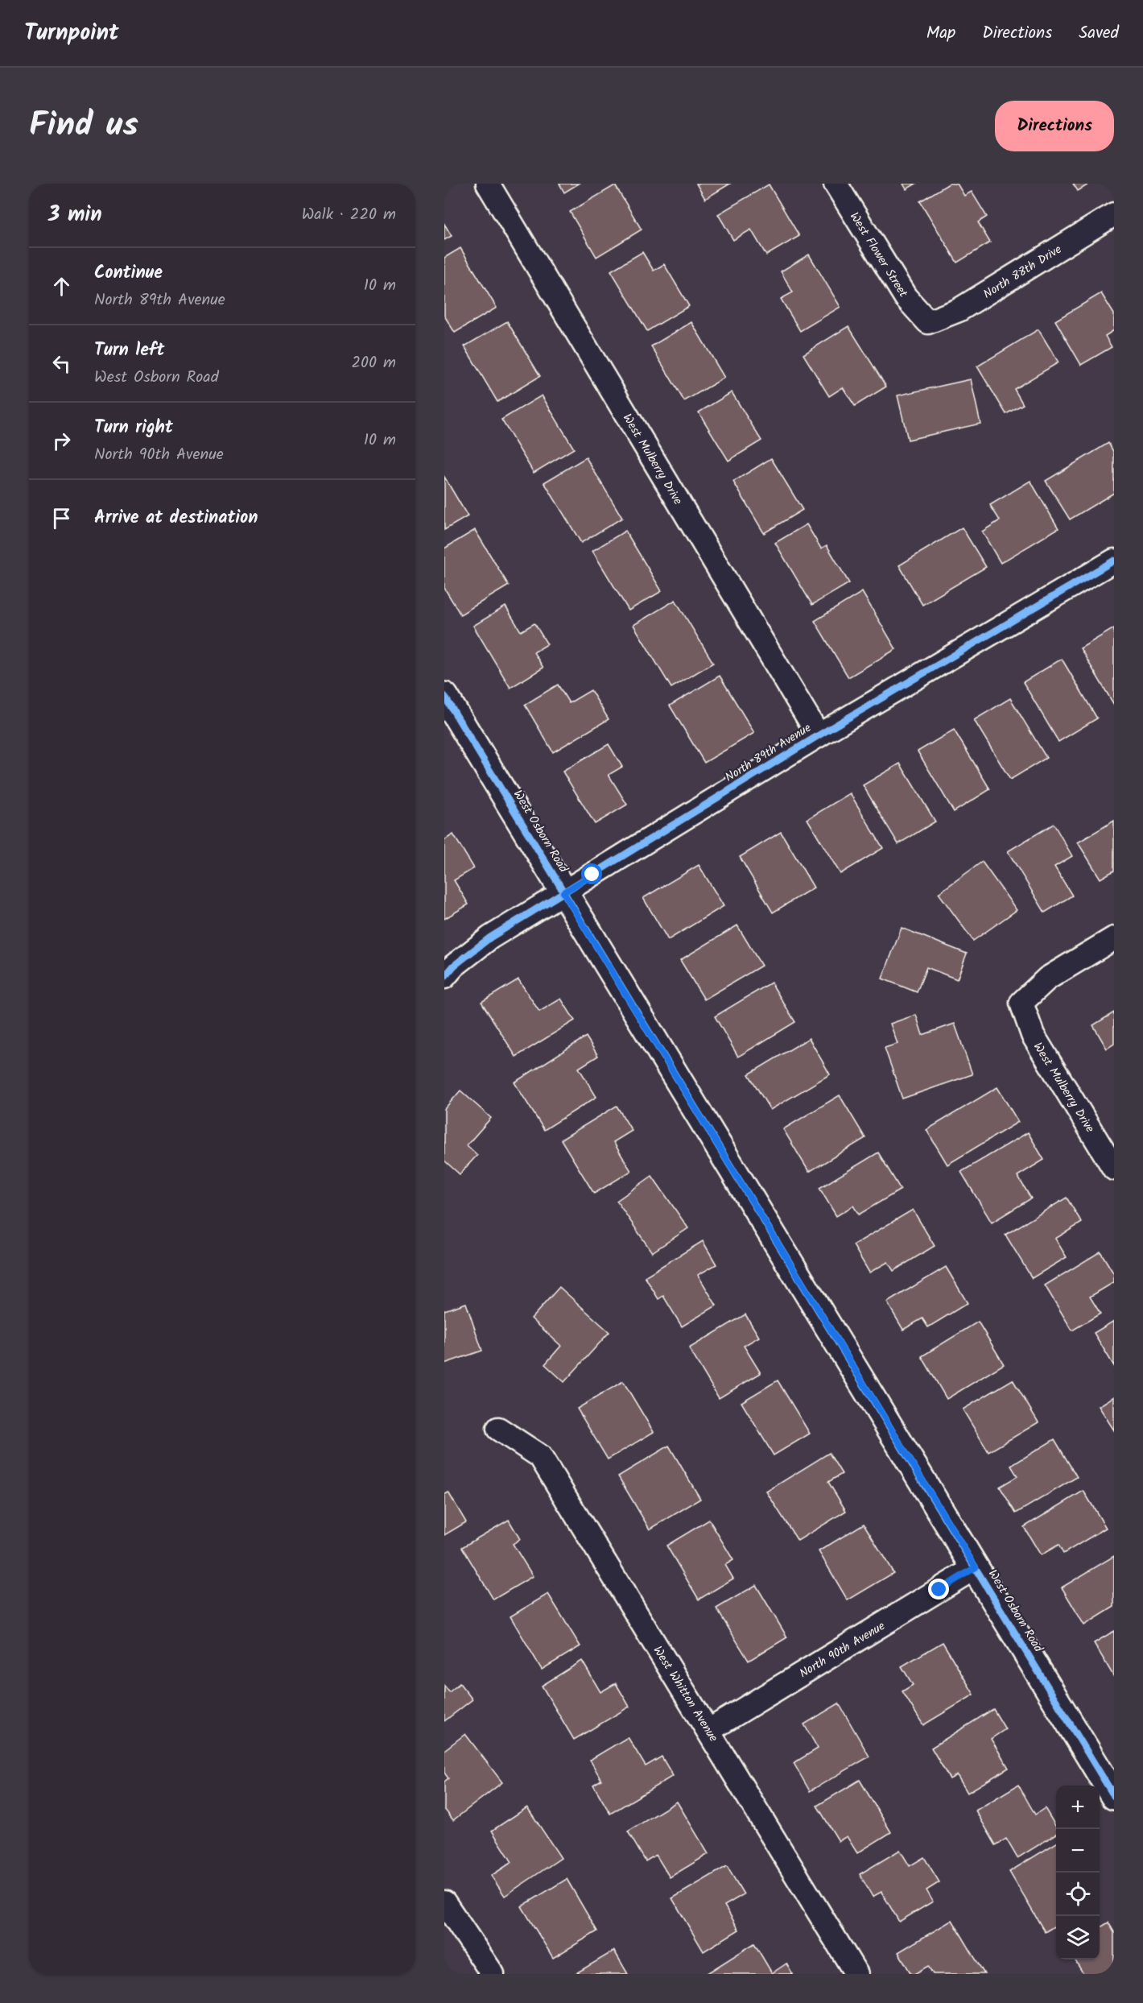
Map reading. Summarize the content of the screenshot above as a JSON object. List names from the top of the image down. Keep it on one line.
{"streets":{"street":["West Flower Street","North 88th Drive","West Mulberry Drive","North 89th Avenue","West Osborn Road","North 90th Avenue","West Whitton Avenue"]},"crossings":[["West Flower Street","North 88th Drive"],["West Mulberry Drive","North 89th Avenue"],["North 89th Avenue","West Osborn Road"],["West Osborn Road","North 90th Avenue"],["North 90th Avenue","West Whitton Avenue"]],"page":{"header":"Turnpoint","nav":["Map","Directions","Saved"],"title":"Find us","buttons":"Directions","heading":["3 min","Walk · 220 m"],"list":[["Continue","North 89th Avenue","10 m"],["Turn left","West Osborn Road","200 m"],["Turn right","North 90th Avenue","10 m"],"Arrive at destination"],"map_buttons":["+","−"]}}
